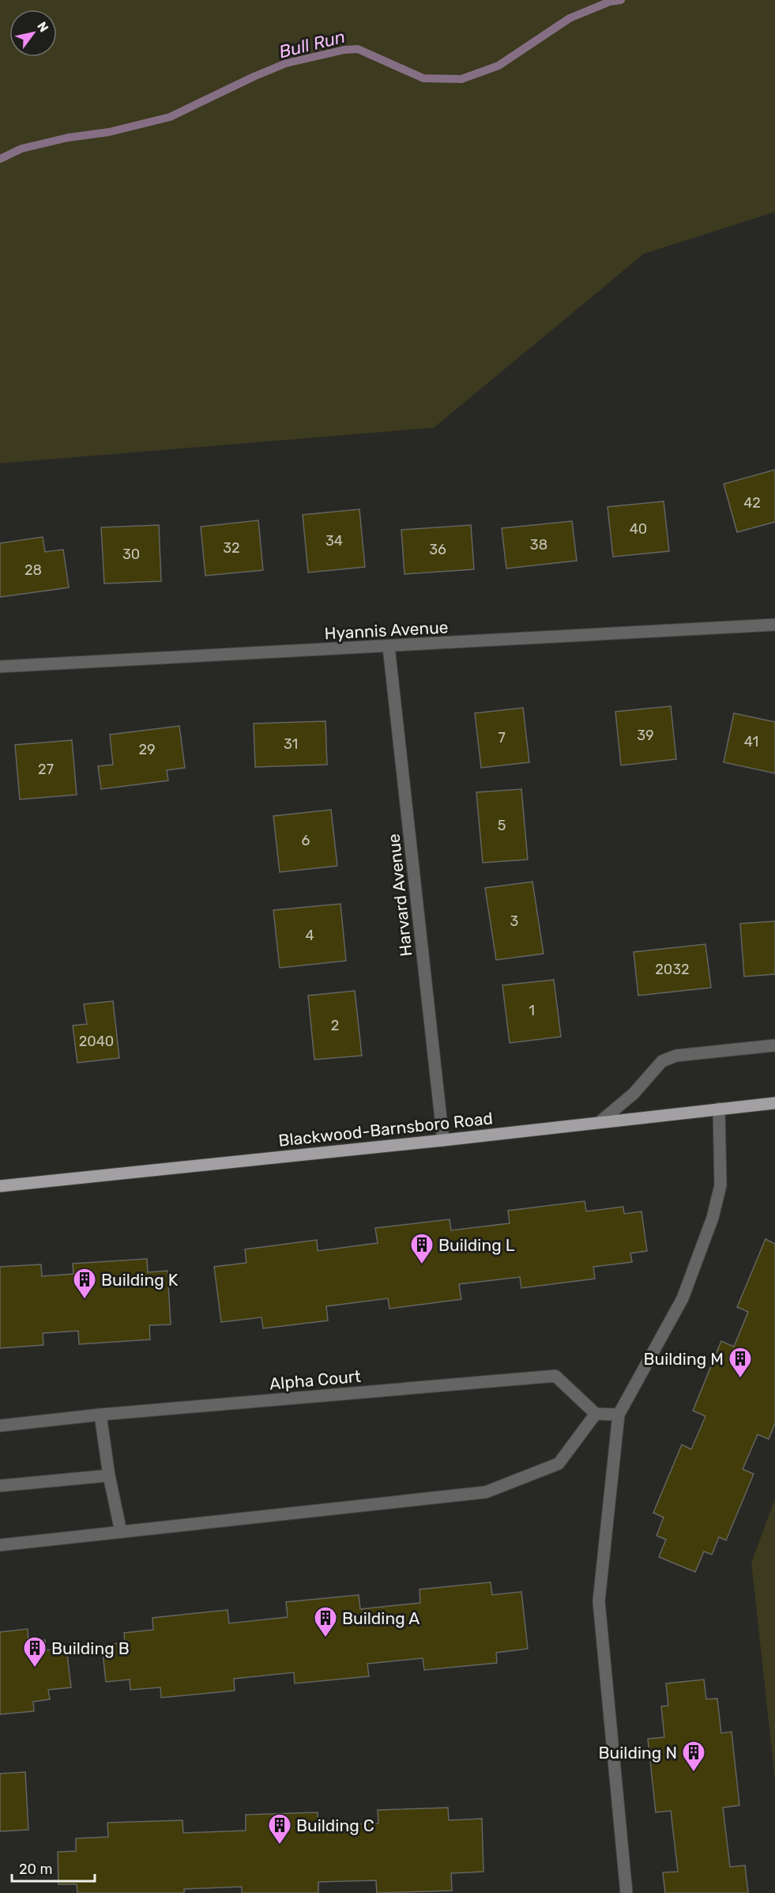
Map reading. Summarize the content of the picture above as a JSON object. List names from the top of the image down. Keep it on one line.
{"streets":{"main road":["Blackwood-Barnsboro Road"],"street":["Hyannis Avenue","Harvard Avenue","Alpha Court"]},"crossings":[["Hyannis Avenue","Harvard Avenue"],["Harvard Avenue","Blackwood-Barnsboro Road"]],"water":["Bull Run"],"places":{"building":["Building L","Building K","Building M","Building A","Building B","Building N","Building C"]},"house_numbers":["42","40","34","38","32","36","30","28","39","7","41","31","29","27","5","6","3","4","2032","1","2","2040"],"scale_bar":"20 m","north":"top right"}
